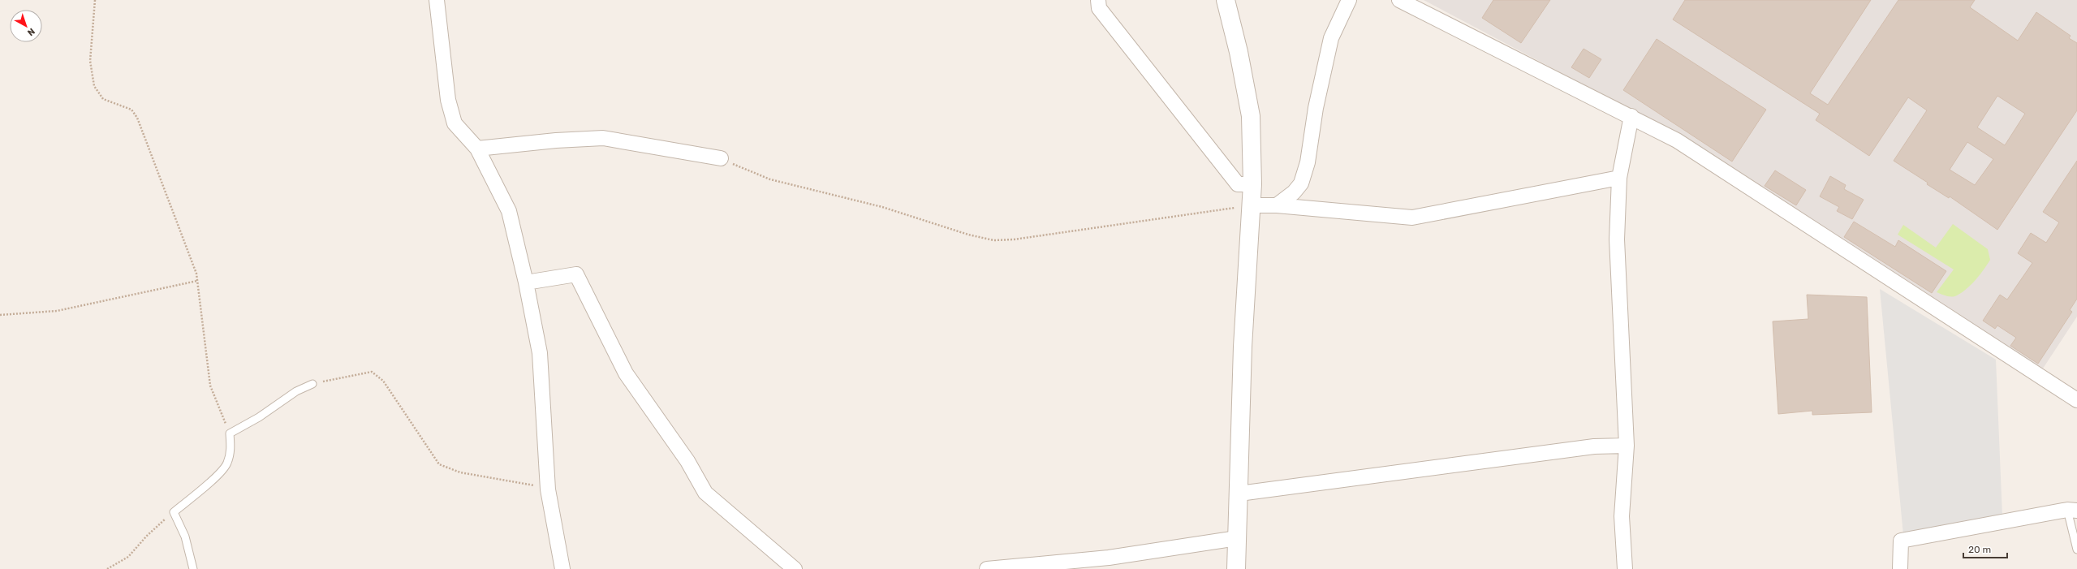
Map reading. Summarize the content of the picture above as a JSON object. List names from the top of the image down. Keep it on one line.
{"scale_bar":"20 m","north":"bottom right"}
